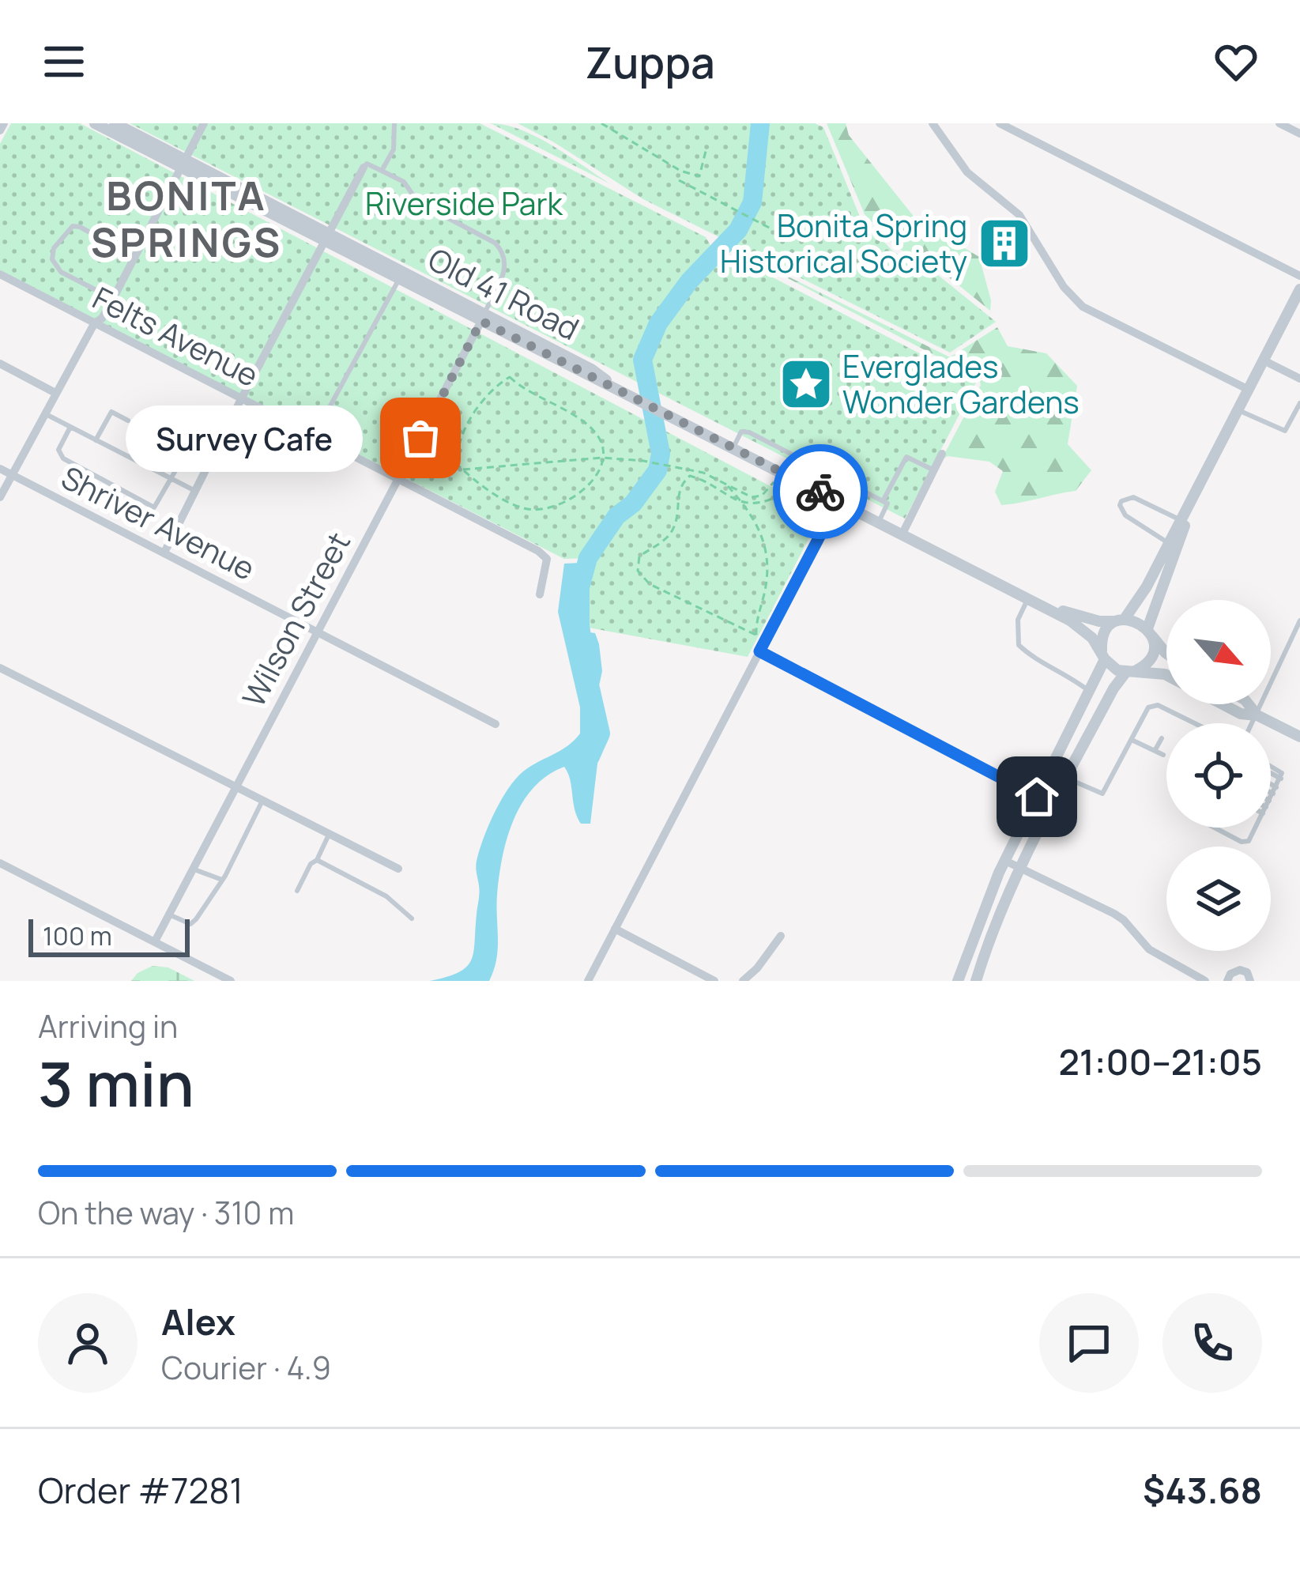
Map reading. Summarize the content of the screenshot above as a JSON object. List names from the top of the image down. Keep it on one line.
{"streets":{"street":["Old 41 Road","Felts Avenue","Shriver Avenue","Wilson Street"]},"crossings":[["Old 41 Road","Wilson Street"],["Felts Avenue","Wilson Street"],["Shriver Avenue","Wilson Street"]],"districts":["BONITA SPRINGS"],"parks":["Riverside Park"],"places":{"building":["Bonita Spring Historical Society"],"place":["Everglades Wonder Gardens"],"other":["Survey Cafe"]},"scale_bar":"100 m","north":"bottom right","page":{"header":"Zuppa","bubble":"Survey Cafe","scale":"100 m","heading":["3 min","Arriving in","21:00–21:05"],"panel":["Alex","Courier · 4.9","Order #7281","$43.68"],"bar":"On the way · 310 m"}}
